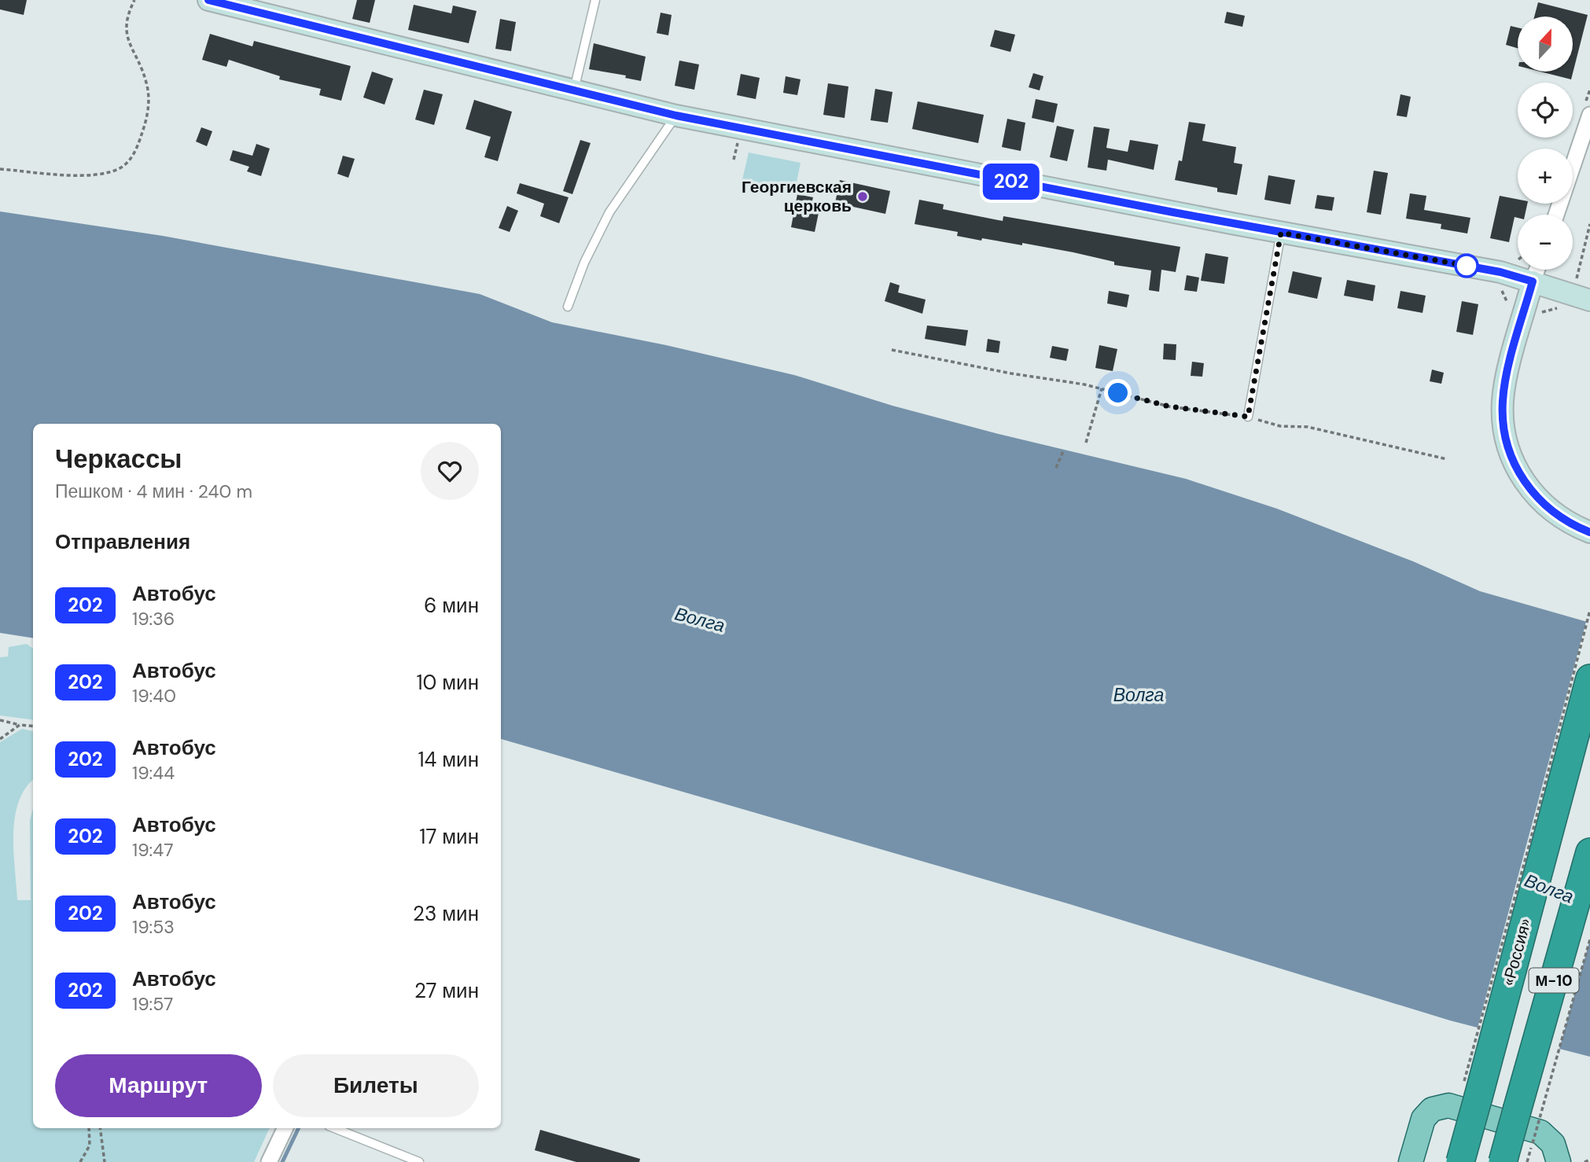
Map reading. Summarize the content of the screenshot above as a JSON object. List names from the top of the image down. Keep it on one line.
{"streets":{"highway":["«Россия»","М-10"]},"water":["Волга"],"places":["Георгиевская церковь"],"lines":["bus line 202"],"north":"top","page":{"on_map":"202","map_buttons":["+","−"],"heading":[["Черкассы","Пешком · 4 мин · 240 m"],"Отправления"],"list":[{"mark":"202","name":"Автобус","note":"19:36","value":"6 мин"},{"mark":"202","name":"Автобус","note":"19:40","value":"10 мин"},{"mark":"202","name":"Автобус","note":"19:44","value":"14 мин"},{"mark":"202","name":"Автобус","note":"19:47","value":"17 мин"},{"mark":"202","name":"Автобус","note":"19:53","value":"23 мин"},{"mark":"202","name":"Автобус","note":"19:57","value":"27 мин"}],"buttons":["Маршрут","Билеты"]}}
